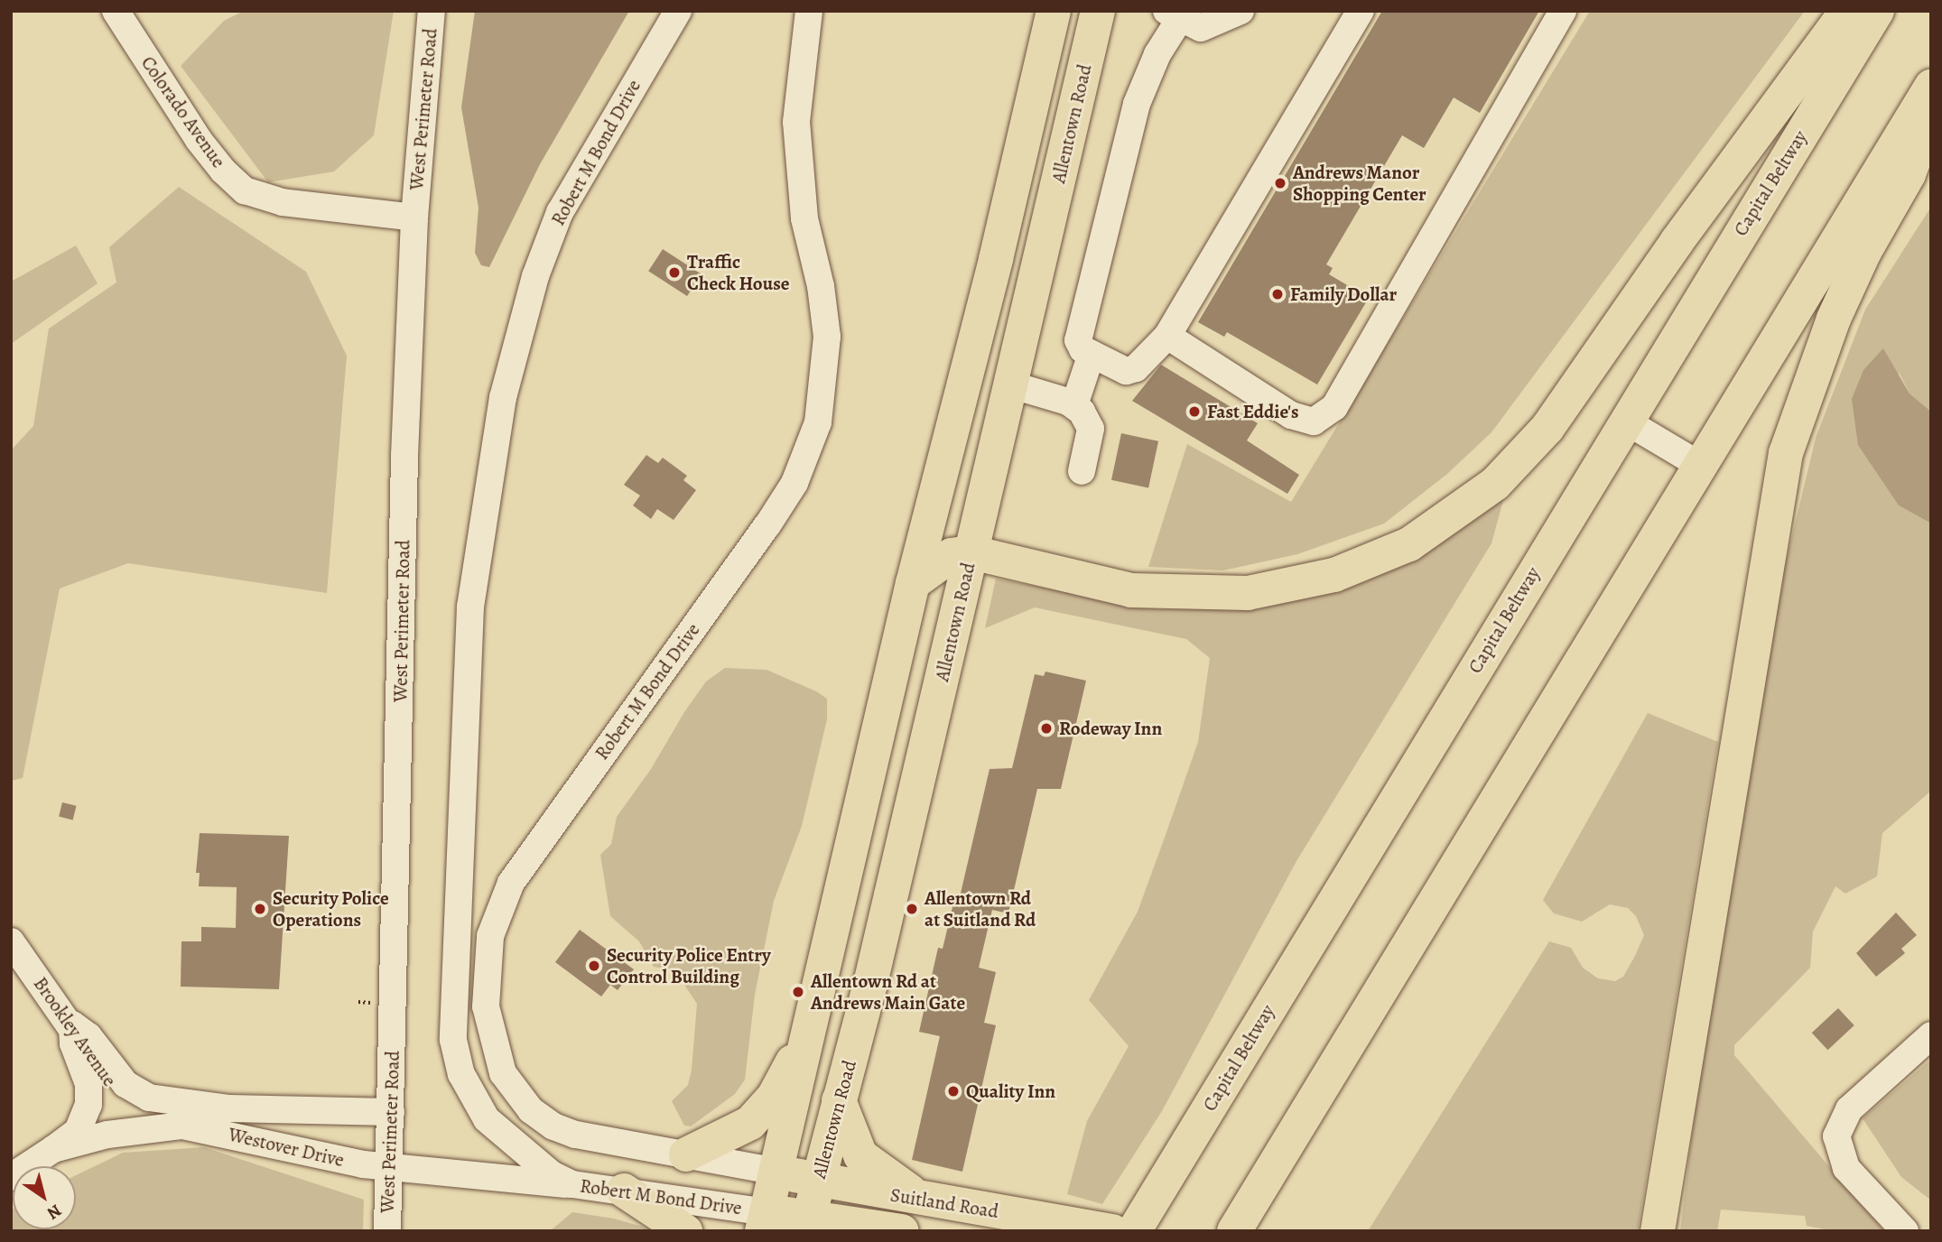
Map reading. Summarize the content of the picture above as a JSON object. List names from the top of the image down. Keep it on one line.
{"streets":{"main road":["Allentown Road","Capital Beltway","Suitland Road"],"street":["West Perimeter Road","Colorado Avenue","Robert M Bond Drive","Brookley Avenue","Westover Drive"]},"crossings":[["West Perimeter Road","Colorado Avenue"],["West Perimeter Road","Westover Drive"],["Allentown Road","Suitland Road"],["Robert M Bond Drive","Westover Drive"],["Robert M Bond Drive","Suitland Road"],["Brookley Avenue","Westover Drive"]],"places":["Andrews Manor Shopping Center","Traffic Check House","Family Dollar","Fast Eddie's","Rodeway Inn","Security Police Operations","Allentown Rd at Suitland Rd","Security Police Entry Control Building","Allentown Rd at Andrews Main Gate","Quality Inn"],"north":"bottom right"}
